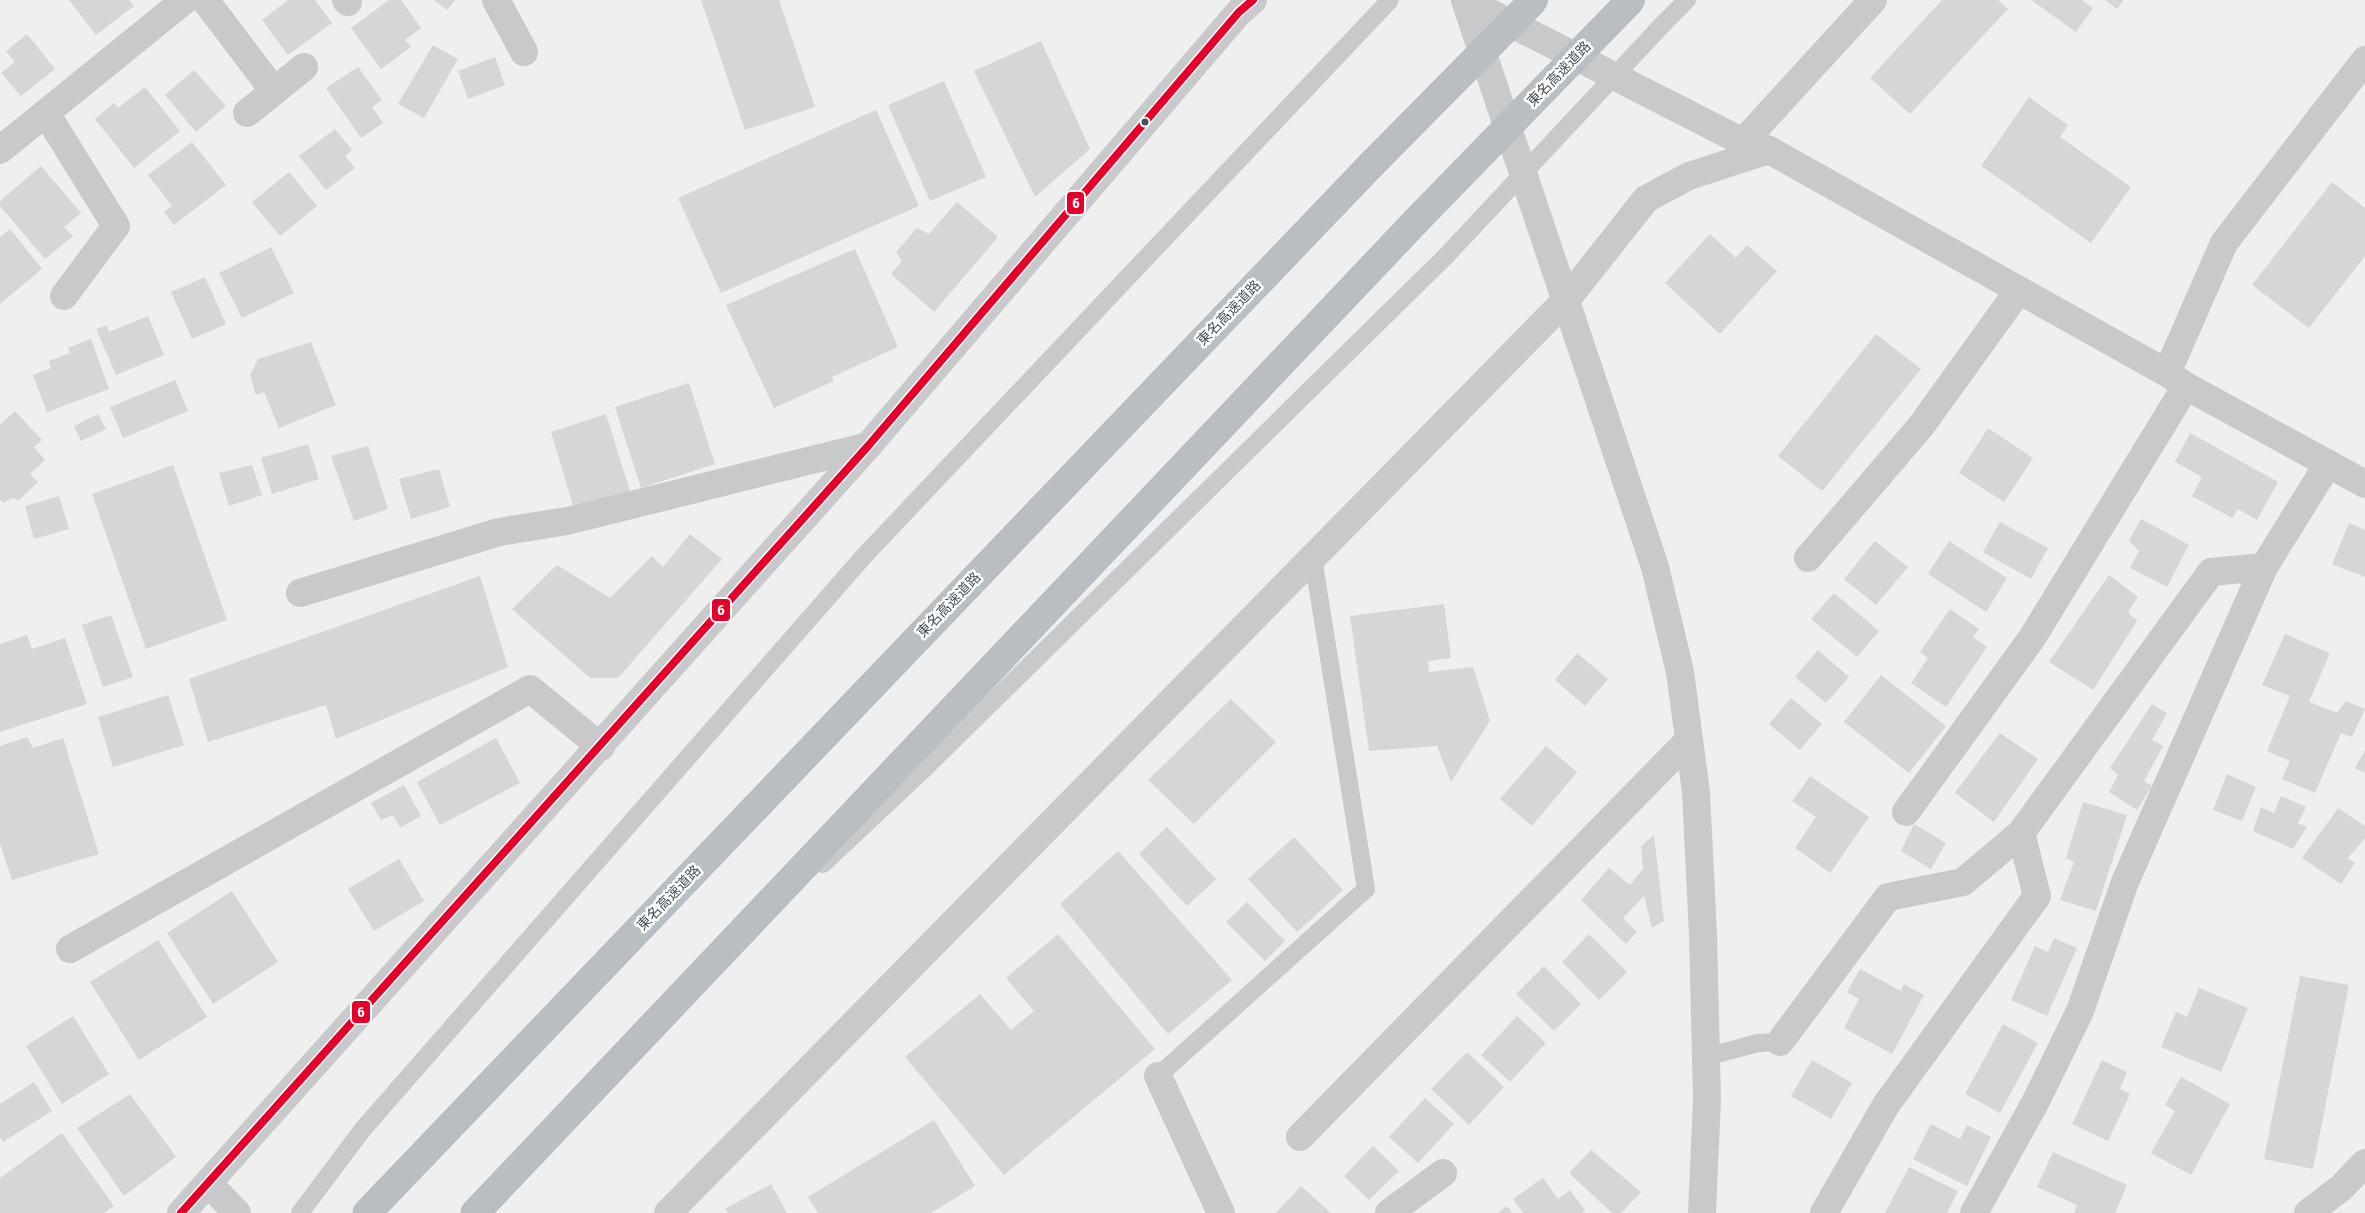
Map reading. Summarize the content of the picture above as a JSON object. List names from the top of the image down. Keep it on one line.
{"streets":{"highway":["東名高速道路"]},"lines":["transit line 6"]}
